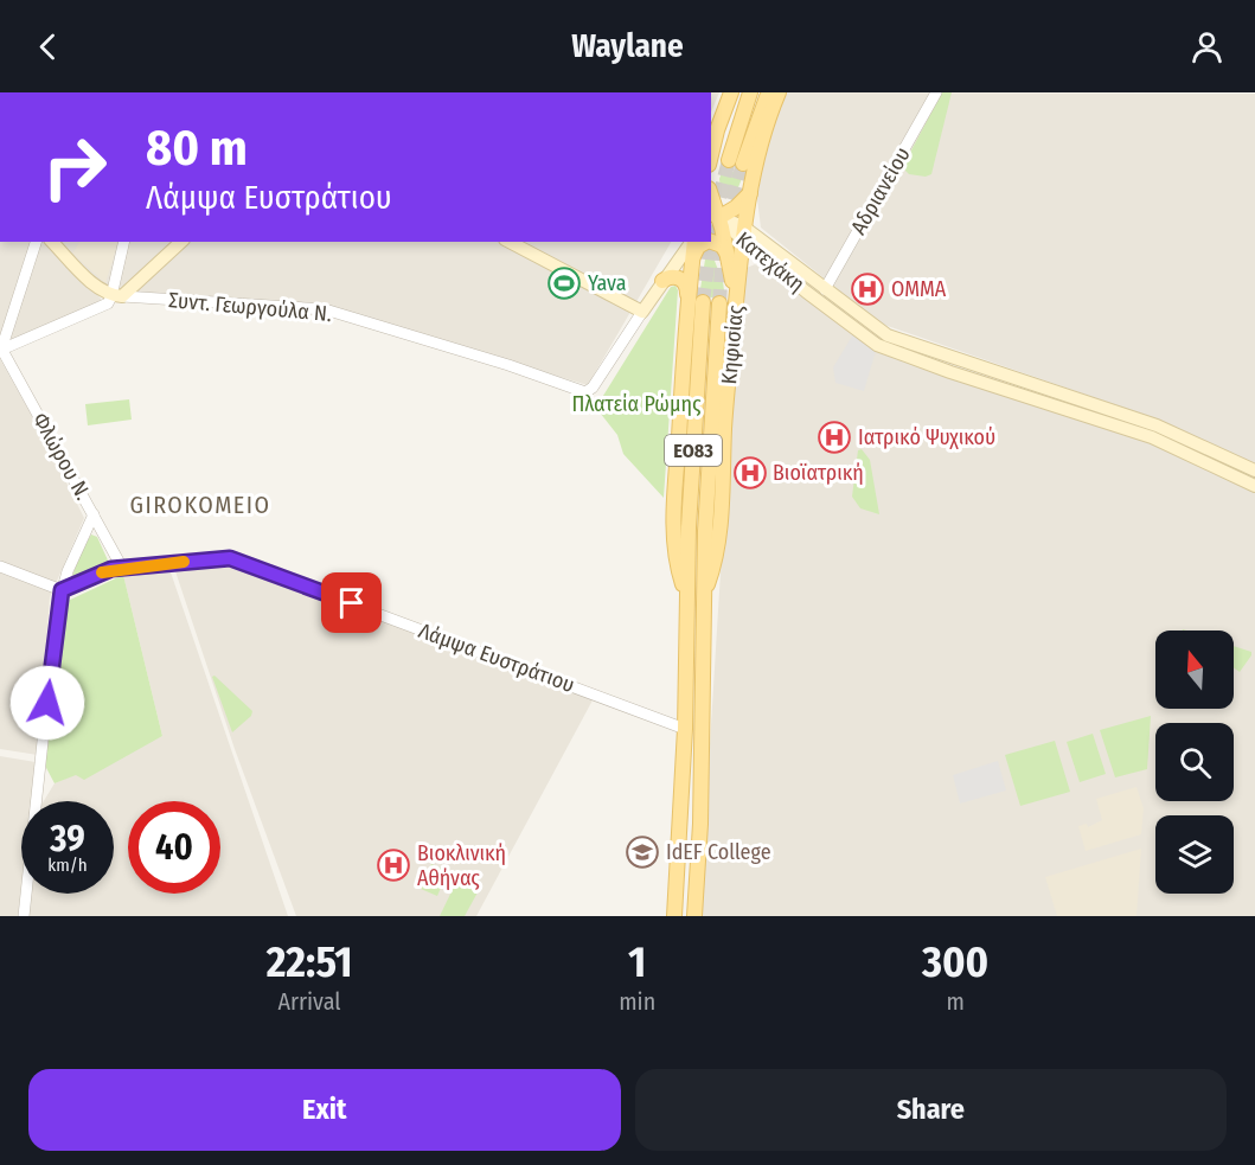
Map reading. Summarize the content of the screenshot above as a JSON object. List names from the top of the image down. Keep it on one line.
{"streets":{"main road":["Κατεχάκη","Κηφισίας","ΕΟ83"],"street":["Αδριανείου","Συντ. Γεωργούλα Ν.","Φλώρου Ν.","Λάμψα Ευστράτιου"]},"crossings":[["Αδριανείου","Κατεχάκη"],["Κατεχάκη","Κηφισίας"],["Κηφισίας","Λάμψα Ευστράτιου"],["Φλώρου Ν.","Λάμψα Ευστράτιου"]],"districts":["GIROKOMEIO"],"parks":["Πλατεία Ρώμης"],"places":{"sports":["Yava"],"hospital":["OMMA","Ιατρικό Ψυχικού","Βιοϊατρική","Βιοκλινική Αθήνας"],"school or university":["IdEF College"]},"north":"top","page":{"header":"Waylane","turn":["80 m","Λάμψα Ευστράτιου"],"speed":"39 km/h","limit":"40","eta":["22:51","Arrival","1","min","300","m"],"buttons":["Exit","Share"]}}
